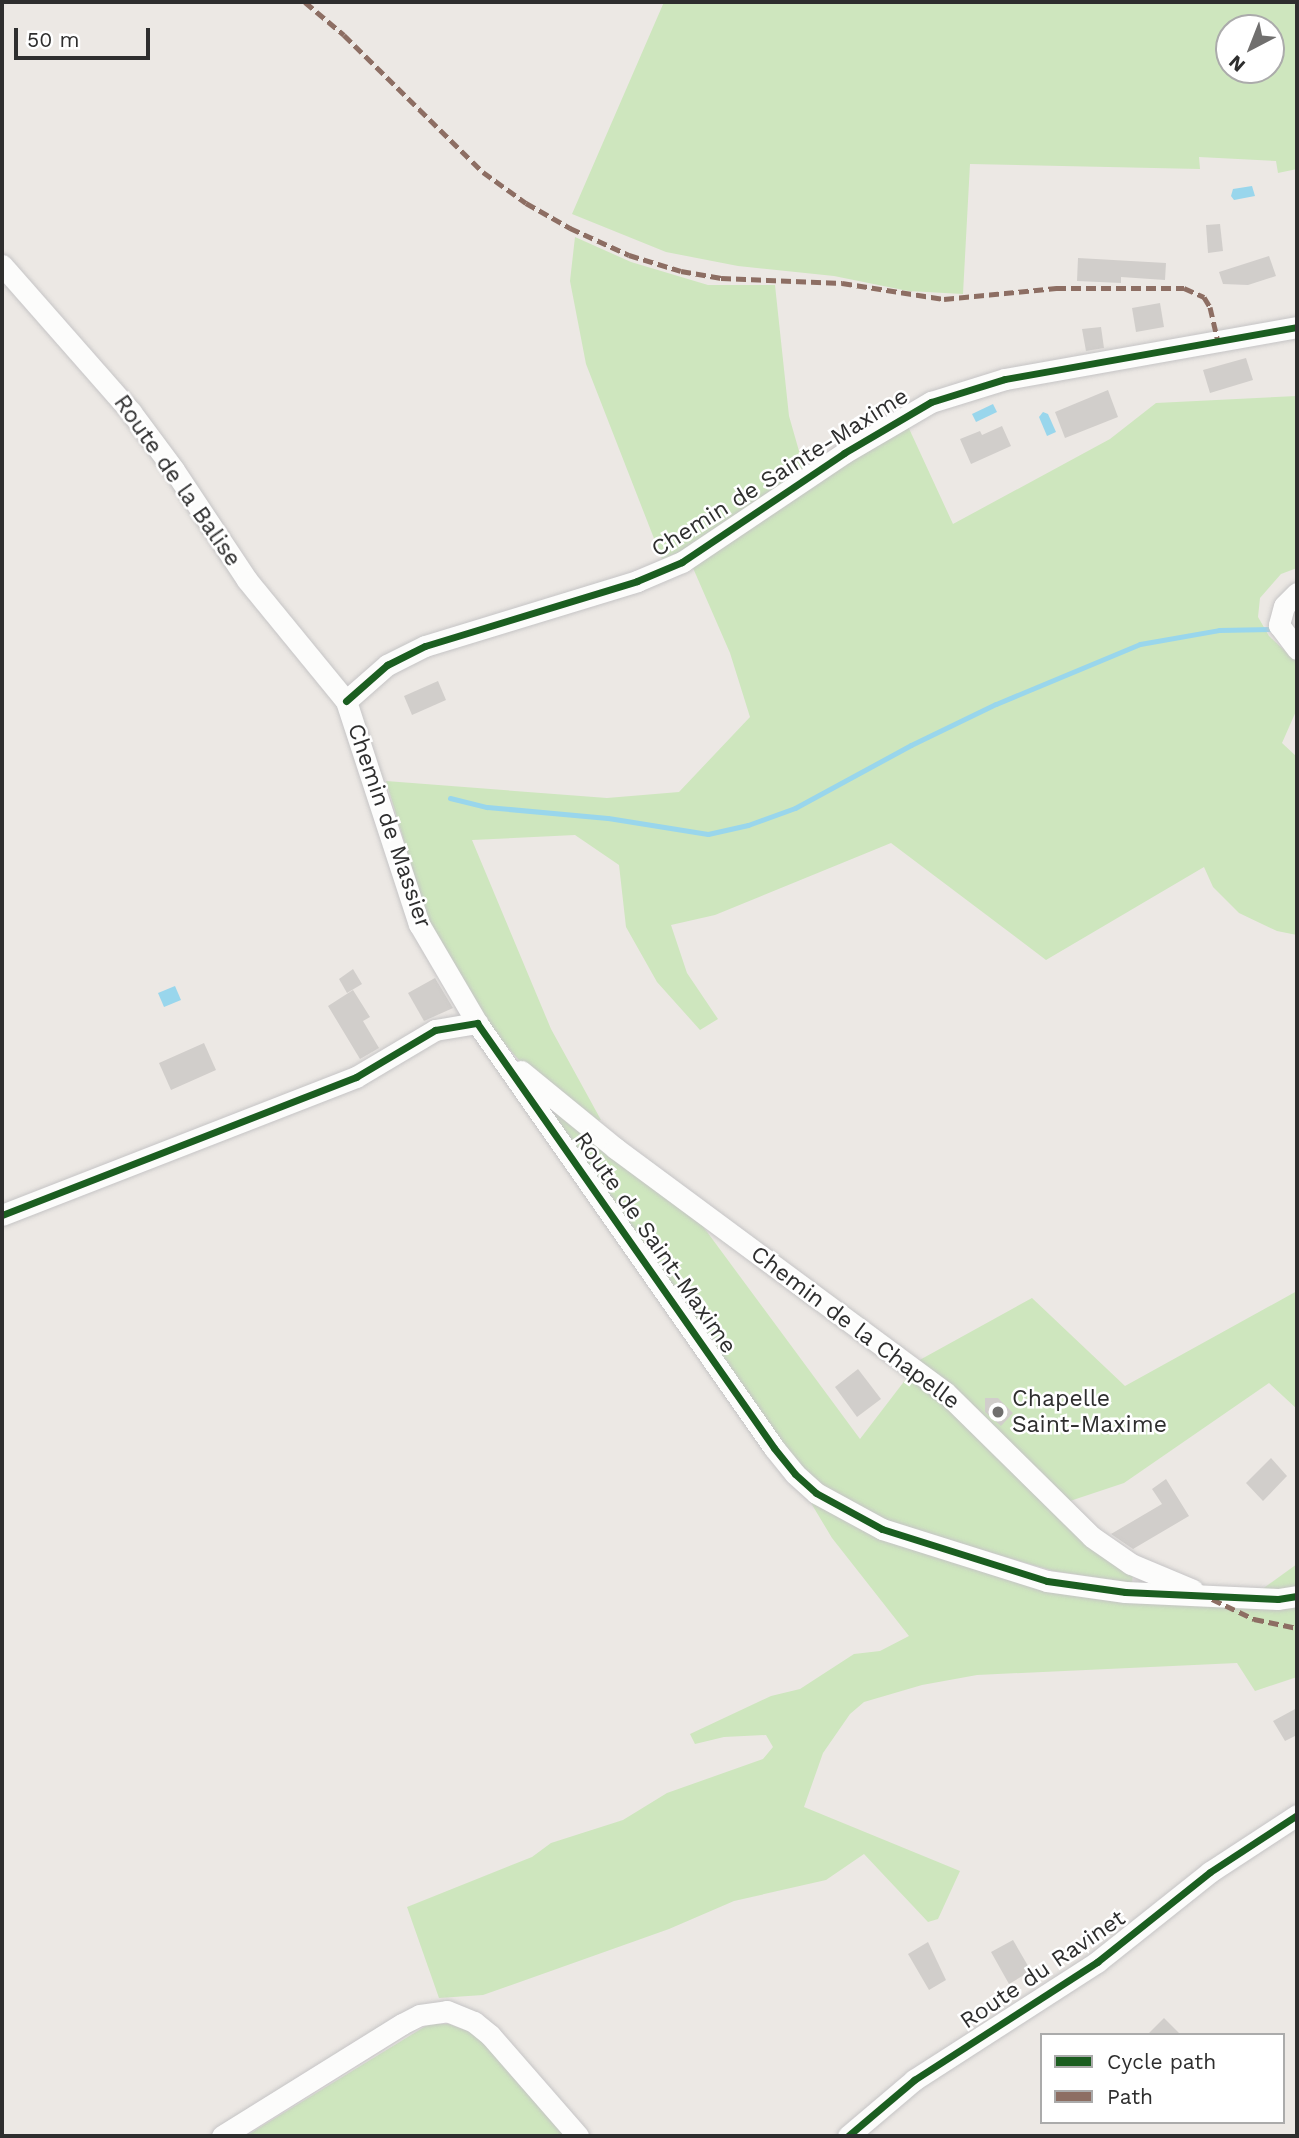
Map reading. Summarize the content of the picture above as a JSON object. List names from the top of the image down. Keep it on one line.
{"streets":{"street":["Chemin de Sainte-Maxime","Route de la Balise","Chemin de Massier","Route de Saint-Maxime","Chemin de la Chapelle","Route du Ravinet"]},"crossings":[["Chemin de Sainte-Maxime","Route de la Balise"],["Chemin de Sainte-Maxime","Chemin de Massier"],["Route de la Balise","Chemin de Massier"],["Chemin de Massier","Route de Saint-Maxime"],["Route de Saint-Maxime","Chemin de la Chapelle"]],"places":["Chapelle Saint-Maxime"],"legend":["Cycle path","Path"],"scale_bar":"50 m","north":"bottom left"}
